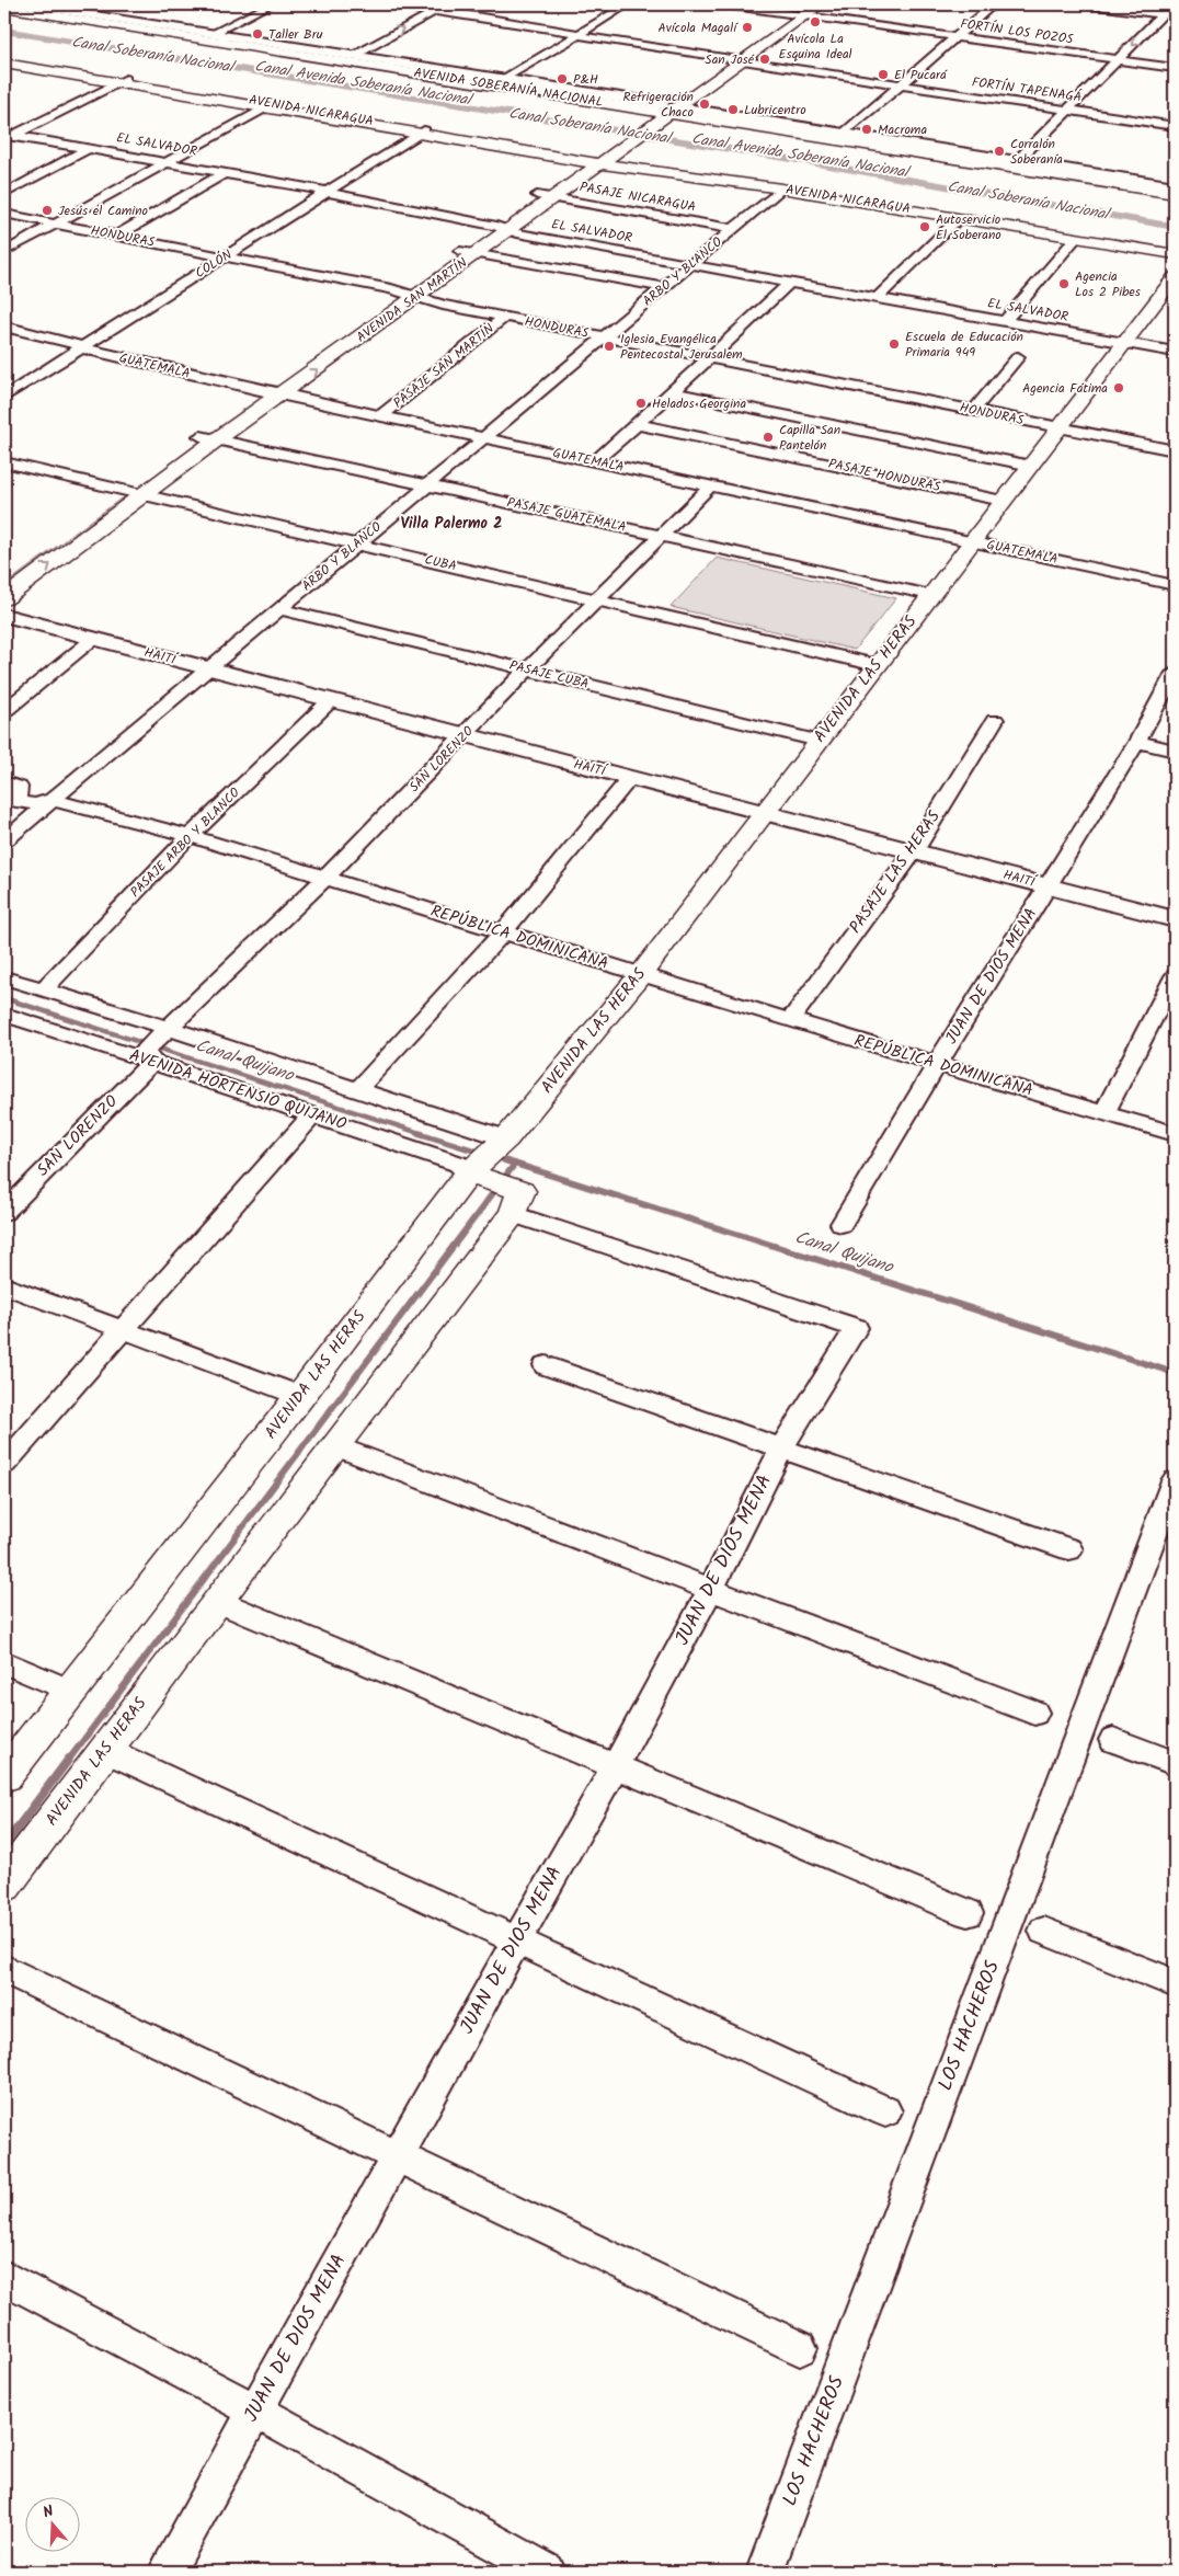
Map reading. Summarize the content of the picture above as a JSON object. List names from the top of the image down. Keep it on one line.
{"streets":{"main road":["AVENIDA SOBERANÍA NACIONAL","AVENIDA NICARAGUA","AVENIDA SAN MARTÍN","AVENIDA LAS HERAS"],"street":["FORTÍN LOS POZOS","FORTÍN TAPENAGÁ","EL SALVADOR","PASAJE NICARAGUA","HONDURAS","COLÓN","ARBO Y BLANCO","GUATEMALA","PASAJE SAN MARTÍN","PASAJE HONDURAS","PASAJE GUATEMALA","CUBA","HAITÍ","PASAJE CUBA","SAN LORENZO","PASAJE ARBO Y BLANCO","PASAJE LAS HERAS","REPÚBLICA DOMINICANA","JUAN DE DIOS MENA","AVENIDA HORTENSIO QUIJANO","LOS HACHEROS"]},"crossings":[["FORTÍN LOS POZOS","AVENIDA SAN MARTÍN"],["AVENIDA SOBERANÍA NACIONAL","AVENIDA SAN MARTÍN"],["FORTÍN TAPENAGÁ","AVENIDA SAN MARTÍN"],["AVENIDA NICARAGUA","COLÓN"],["AVENIDA NICARAGUA","ARBO Y BLANCO"],["AVENIDA NICARAGUA","AVENIDA SAN MARTÍN"],["EL SALVADOR","COLÓN"],["EL SALVADOR","ARBO Y BLANCO"],["EL SALVADOR","AVENIDA SAN MARTÍN"],["EL SALVADOR","AVENIDA LAS HERAS"],["PASAJE NICARAGUA","ARBO Y BLANCO"],["PASAJE NICARAGUA","AVENIDA SAN MARTÍN"],["HONDURAS","COLÓN"],["HONDURAS","ARBO Y BLANCO"],["HONDURAS","AVENIDA SAN MARTÍN"],["HONDURAS","PASAJE SAN MARTÍN"],["HONDURAS","AVENIDA LAS HERAS"],["COLÓN","GUATEMALA"],["ARBO Y BLANCO","GUATEMALA"],["ARBO Y BLANCO","PASAJE GUATEMALA"],["ARBO Y BLANCO","CUBA"],["ARBO Y BLANCO","HAITÍ"],["ARBO Y BLANCO","PASAJE CUBA"],["ARBO Y BLANCO","REPÚBLICA DOMINICANA"],["AVENIDA SAN MARTÍN","GUATEMALA"],["AVENIDA SAN MARTÍN","PASAJE GUATEMALA"],["AVENIDA SAN MARTÍN","CUBA"],["GUATEMALA","PASAJE SAN MARTÍN"],["GUATEMALA","AVENIDA LAS HERAS"],["GUATEMALA","SAN LORENZO"],["PASAJE HONDURAS","AVENIDA LAS HERAS"],["PASAJE GUATEMALA","AVENIDA LAS HERAS"],["PASAJE GUATEMALA","SAN LORENZO"],["CUBA","AVENIDA LAS HERAS"],["CUBA","SAN LORENZO"],["HAITÍ","AVENIDA LAS HERAS"],["HAITÍ","SAN LORENZO"],["HAITÍ","PASAJE ARBO Y BLANCO"],["HAITÍ","PASAJE LAS HERAS"],["HAITÍ","JUAN DE DIOS MENA"],["PASAJE CUBA","AVENIDA LAS HERAS"],["PASAJE CUBA","SAN LORENZO"],["AVENIDA LAS HERAS","REPÚBLICA DOMINICANA"],["AVENIDA LAS HERAS","JUAN DE DIOS MENA"],["AVENIDA LAS HERAS","AVENIDA HORTENSIO QUIJANO"],["SAN LORENZO","REPÚBLICA DOMINICANA"],["SAN LORENZO","AVENIDA HORTENSIO QUIJANO"],["PASAJE ARBO Y BLANCO","REPÚBLICA DOMINICANA"],["PASAJE ARBO Y BLANCO","AVENIDA HORTENSIO QUIJANO"],["PASAJE LAS HERAS","REPÚBLICA DOMINICANA"],["REPÚBLICA DOMINICANA","JUAN DE DIOS MENA"]],"districts":["Villa Palermo 2"],"water":["Canal Soberanía Nacional","Canal Avenida Soberanía Nacional","Canal Quijano"],"places":["Avícola La Esquina Ideal","Avícola Magalí","Taller Bru","San José","El Pucará","P&H","Refrigeración Chaco","Lubricentro","Macroma","Corralón Soberanía","Jesús el Camino","Autoservicio El Soberano","Agencia Los 2 Pibes","Escuela de Educación Primaria 949","Iglesia Evangélica Pentecostal Jerusalem","Agencia Fátima","Helados Georgina","Capilla San Pantelón"],"north":"top"}
